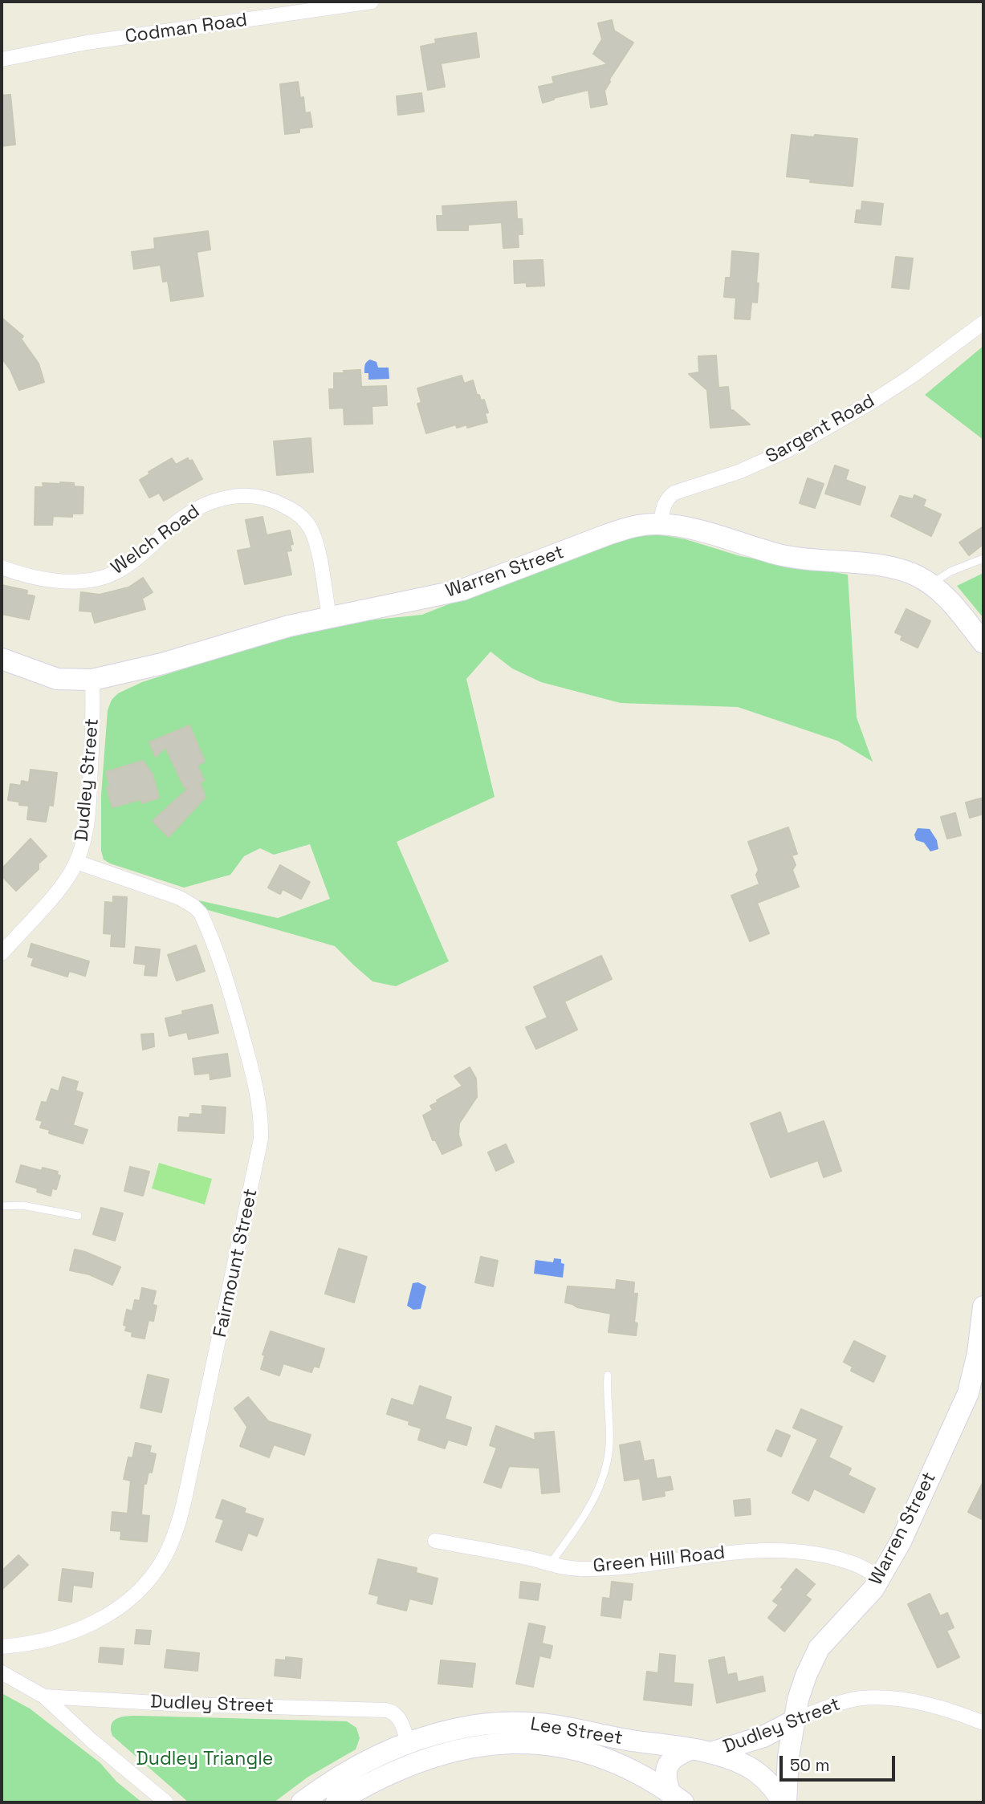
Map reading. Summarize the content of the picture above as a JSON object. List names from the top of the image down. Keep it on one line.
{"streets":{"street":["Codman Road","Sargent Road","Welch Road","Warren Street","Dudley Street","Fairmount Street","Green Hill Road","Lee Street"]},"crossings":[["Sargent Road","Warren Street"],["Welch Road","Warren Street"],["Warren Street","Dudley Street"],["Warren Street","Green Hill Road"],["Warren Street","Lee Street"],["Dudley Street","Fairmount Street"],["Dudley Street","Lee Street"]],"parks":["Dudley Triangle"],"scale_bar":"50 m"}
